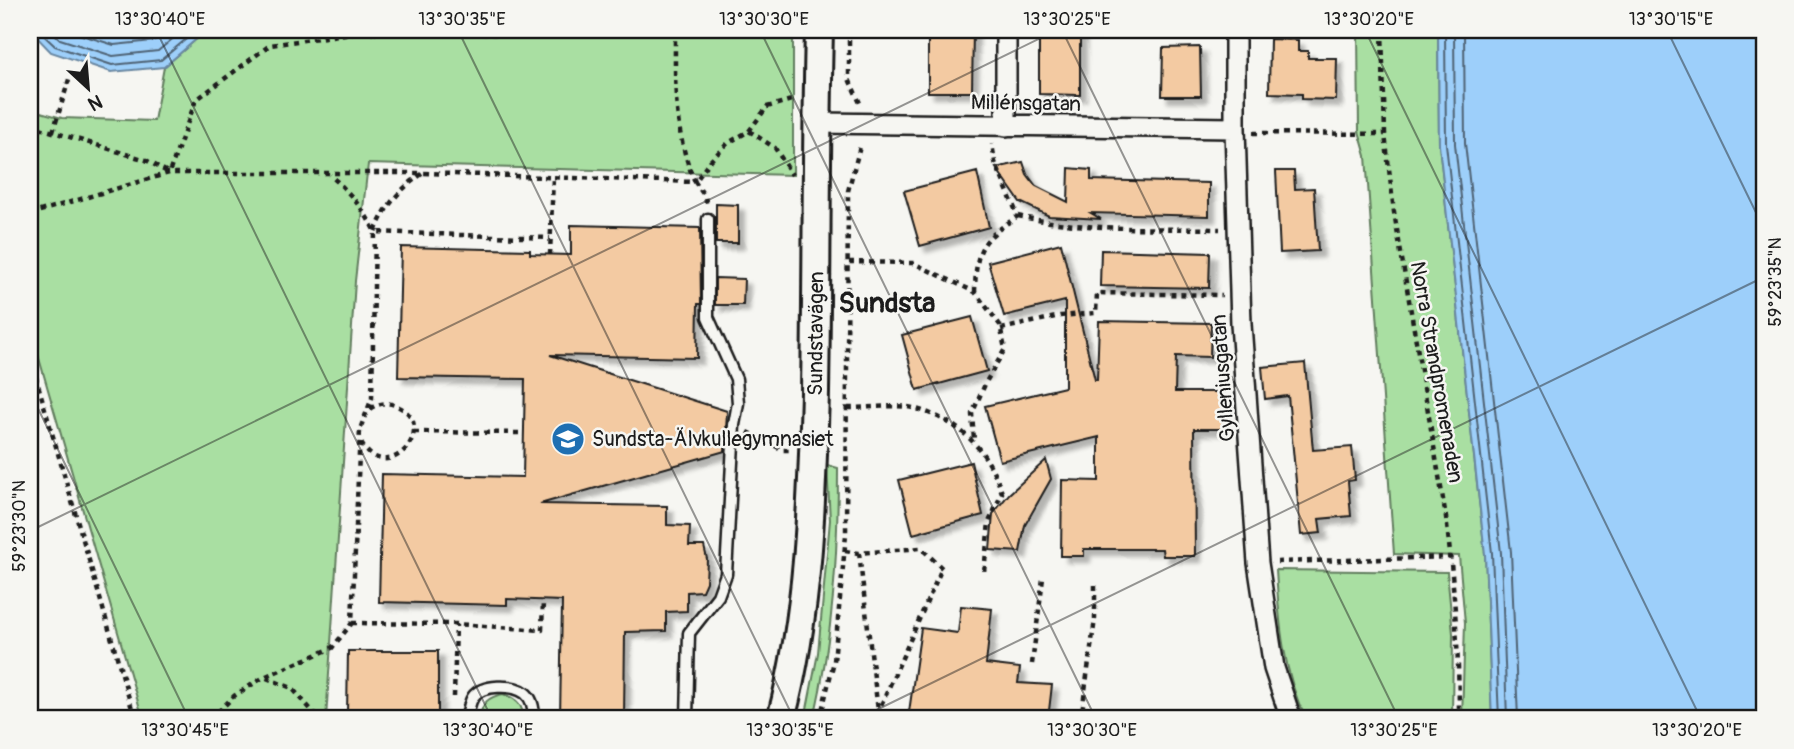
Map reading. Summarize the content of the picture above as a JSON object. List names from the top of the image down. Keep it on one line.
{"streets":{"street":["Millénsgatan","Sundstavägen","Gylleniusgatan"],"path":["Norra Strandpromenaden"]},"crossings":[["Millénsgatan","Sundstavägen"],["Millénsgatan","Gylleniusgatan"]],"districts":["Sundsta"],"places":{"school or university":["Sundsta-Älvkullegymnasiet"]},"north":"bottom right","coordinates":["13°30'40\"E","13°30'35\"E","13°30'30\"E","13°30'25\"E","13°30'20\"E","13°30'15\"E","59°23'35\"N","59°23'30\"N","13°30'45\"E"]}
